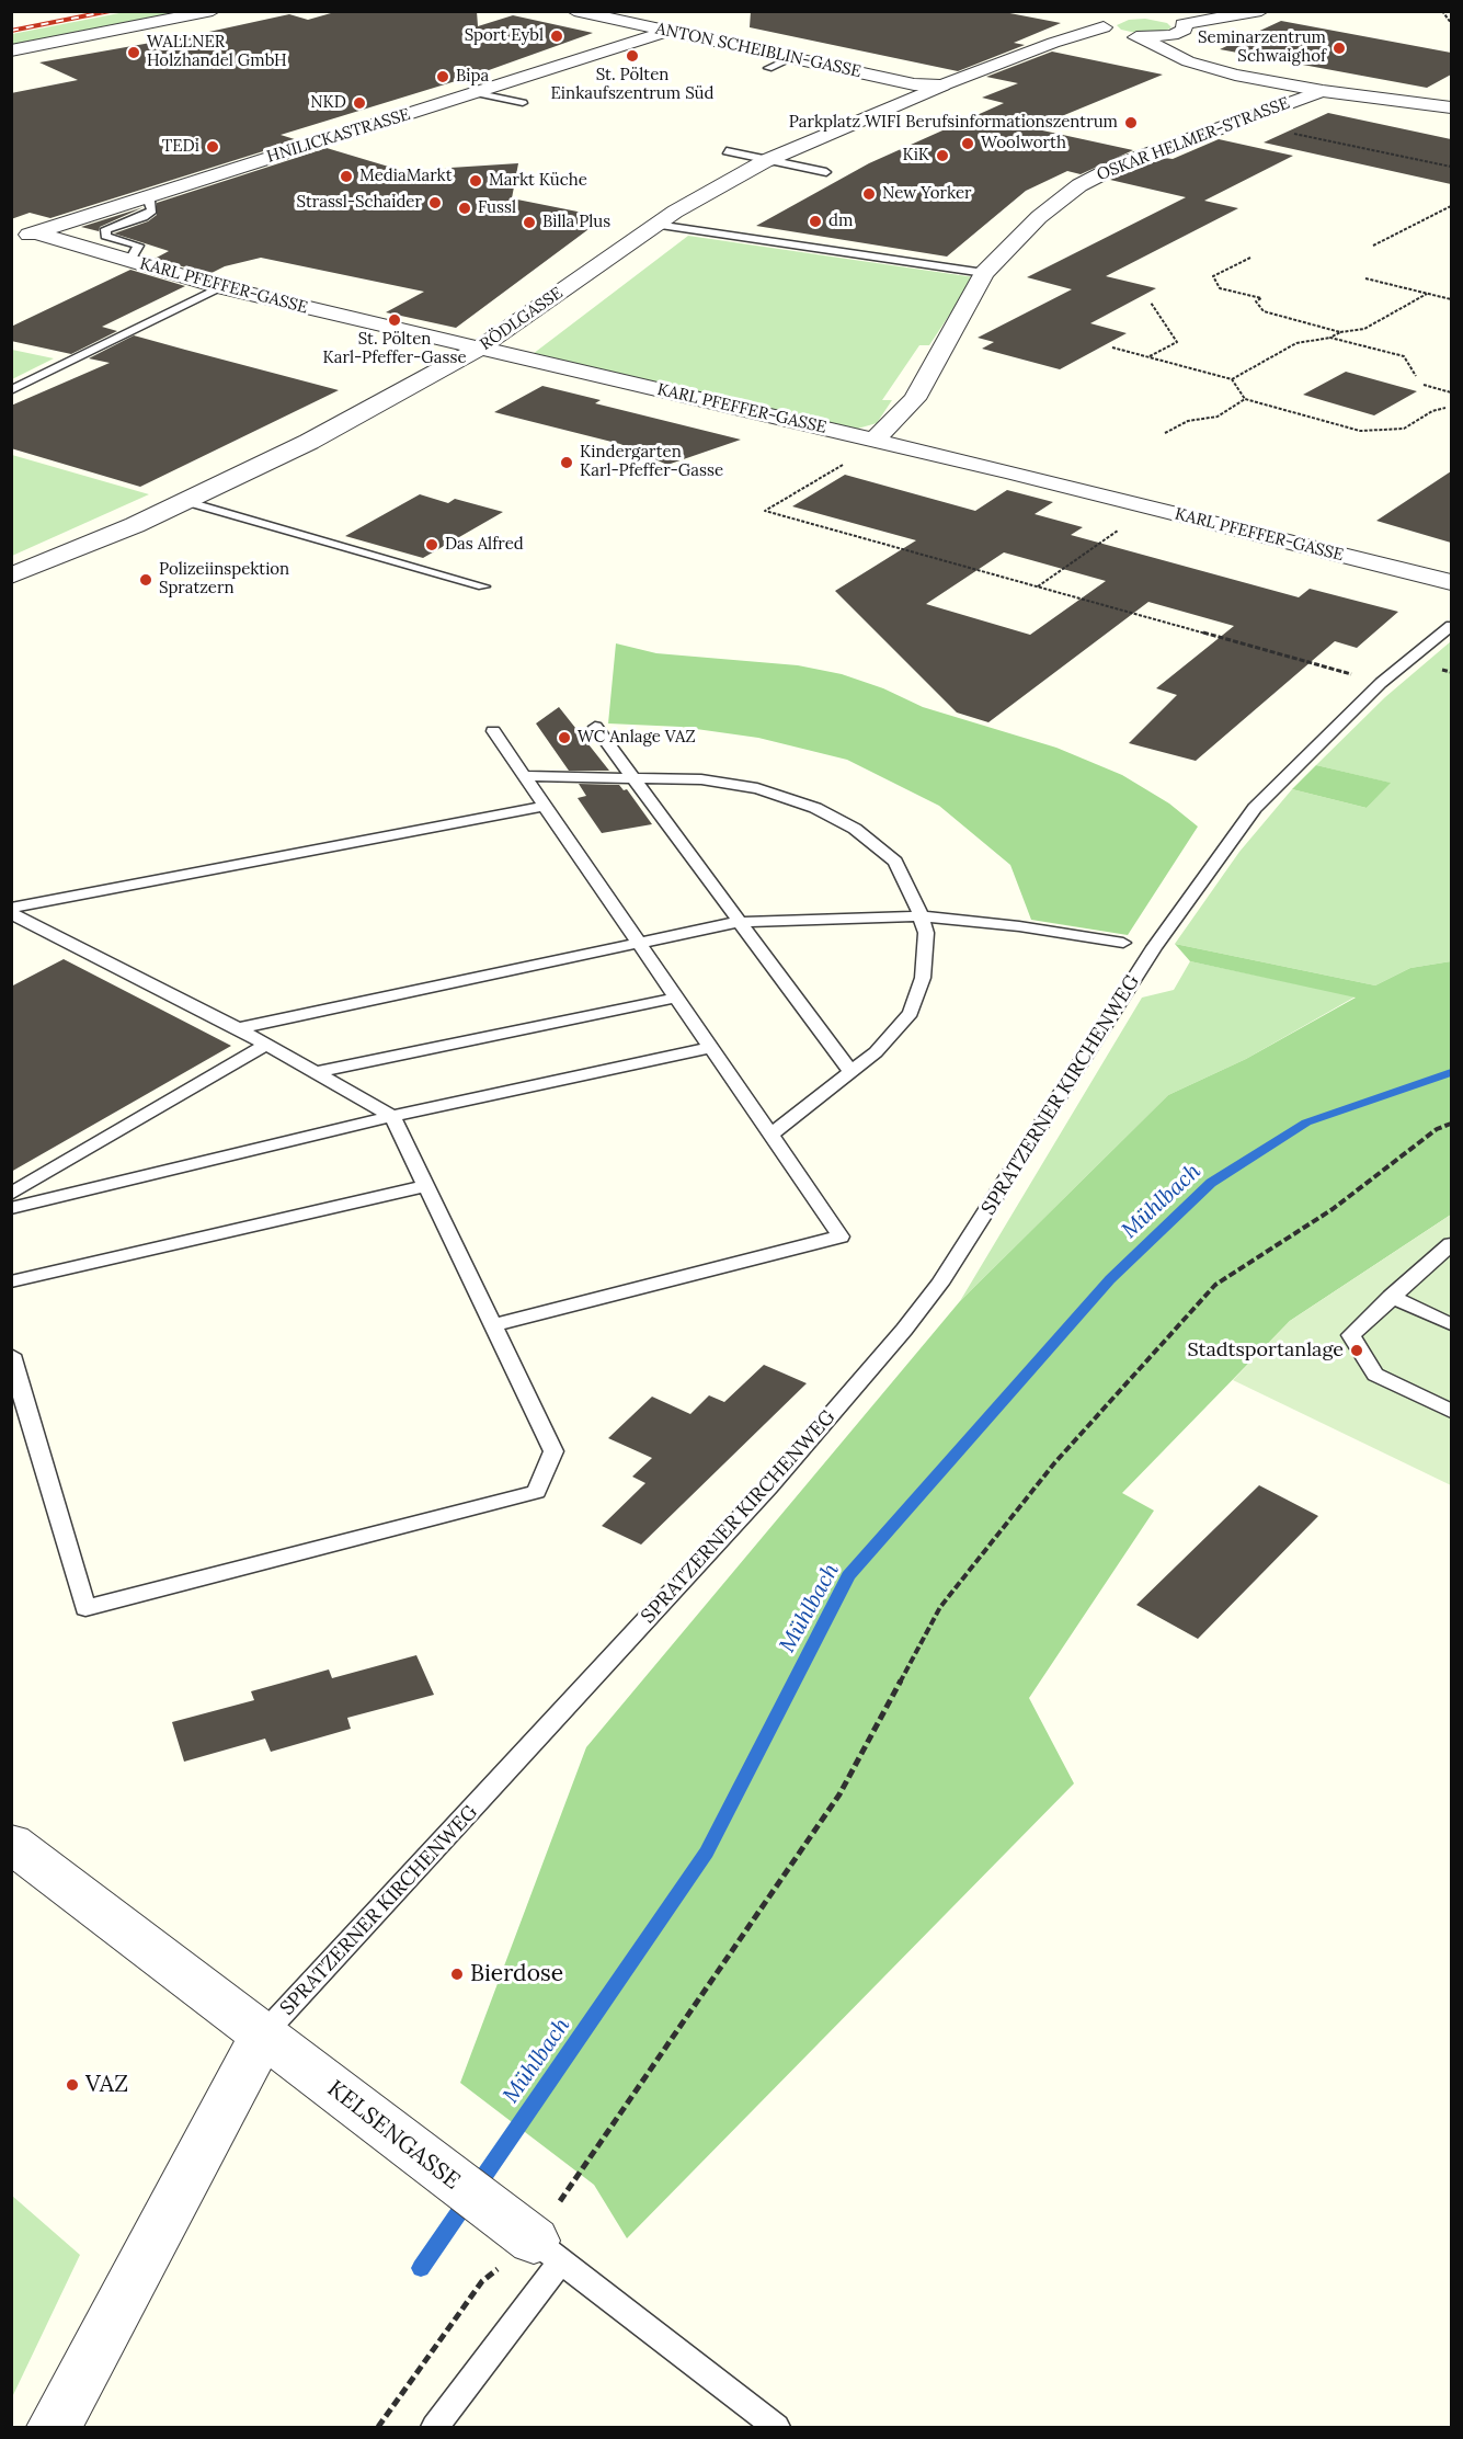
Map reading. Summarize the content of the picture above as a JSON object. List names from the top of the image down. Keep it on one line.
{"streets":{"street":["ANTON SCHEIBLIN-GASSE","HNILICKASTRASSE","OSKAR HELMER-STRASSE","KARL PFEFFER-GASSE","RÖDLGASSE","SPRATZERNER KIRCHENWEG","KELSENGASSE"]},"crossings":[["ANTON SCHEIBLIN-GASSE","HNILICKASTRASSE"],["ANTON SCHEIBLIN-GASSE","RÖDLGASSE"],["HNILICKASTRASSE","KARL PFEFFER-GASSE"],["OSKAR HELMER-STRASSE","KARL PFEFFER-GASSE"],["KARL PFEFFER-GASSE","RÖDLGASSE"],["SPRATZERNER KIRCHENWEG","KELSENGASSE"]],"water":["Mühlbach"],"places":["Sport Eybl","Seminarzentrum Schwaighof","WALLNER Holzhandel GmbH","St. Pölten Einkaufszentrum Süd","Bipa","NKD","Parkplatz WIFI Berufsinformationszentrum","Woolworth","TEDi","KiK","MediaMarkt","Markt Küche","New Yorker","Strassl-Schaider","Fussl","dm","Billa Plus","St. Pölten Karl-Pfeffer-Gasse","Kindergarten Karl-Pfeffer-Gasse","Das Alfred","Polizeiinspektion Spratzern","WC Anlage VAZ","Stadtsportanlage","Bierdose","VAZ"]}
